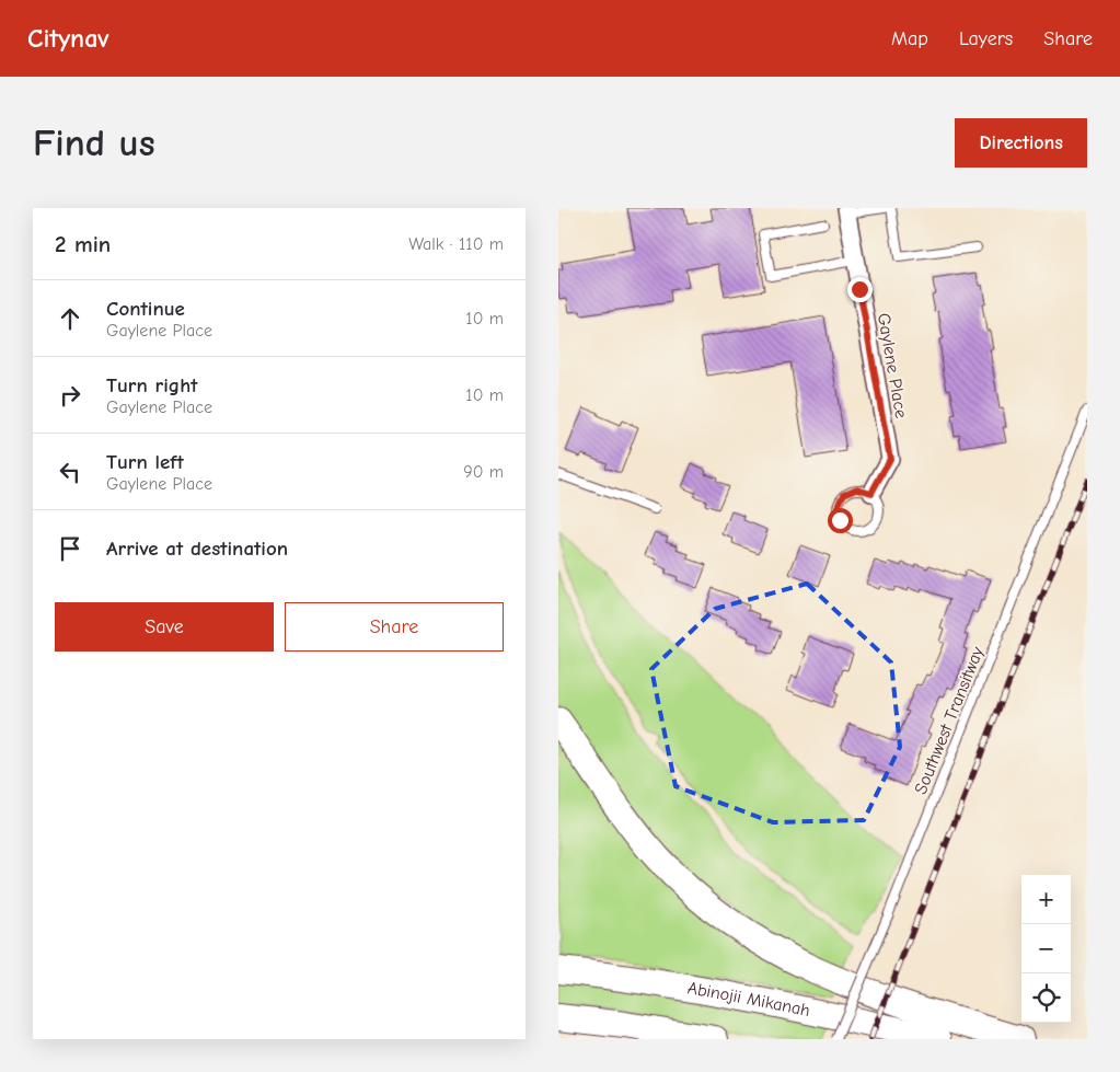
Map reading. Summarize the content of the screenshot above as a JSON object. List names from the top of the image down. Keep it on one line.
{"streets":{"main road":["Abinojii Mikanah"],"street":["Gaylene Place"],"lane":["Southwest Transitway"]},"page":{"header":"Citynav","nav":["Map","Layers","Share"],"buttons":["Directions",["Save","Share"]],"title":"Find us","heading":["2 min","Walk · 110 m"],"list":[["Continue","Gaylene Place","10 m"],["Turn right","Gaylene Place","10 m"],["Turn left","Gaylene Place","90 m"],"Arrive at destination"],"map_buttons":["+","−"]}}
